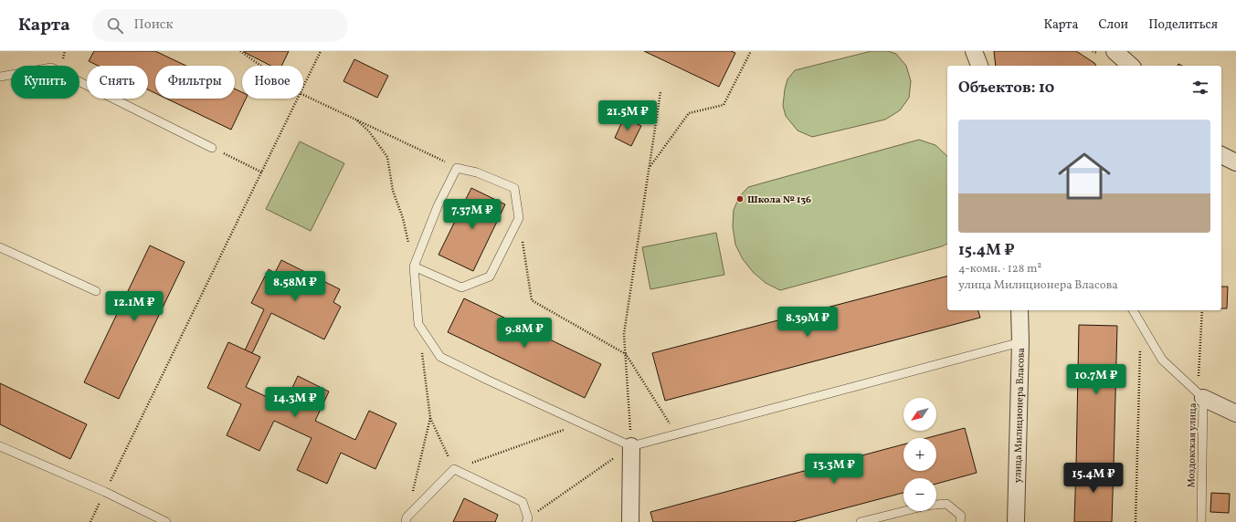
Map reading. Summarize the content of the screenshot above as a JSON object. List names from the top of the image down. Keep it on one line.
{"streets":{"street":["улица Милиционера Власова"],"lane":["Моздокская улица"]},"places":["Школа № 136"],"north":"bottom left","page":{"header":"Карта","search":"Поиск","nav":["Карта","Слои","Поделиться"],"chip":["Купить","Снять","Фильтры","Новое"],"heading":"Объектов: 10","price":["21.5M ₽","7.37M ₽","8.58M ₽","12.1M ₽","8.39M ₽","9.8M ₽","10.7M ₽","14.3M ₽","13.3M ₽","15.4M ₽"],"list":[{"name":"15.4M ₽","note":"4-комн. · 128 m² · улица Милиционера Власова"}],"map_buttons":["+","−"]}}
